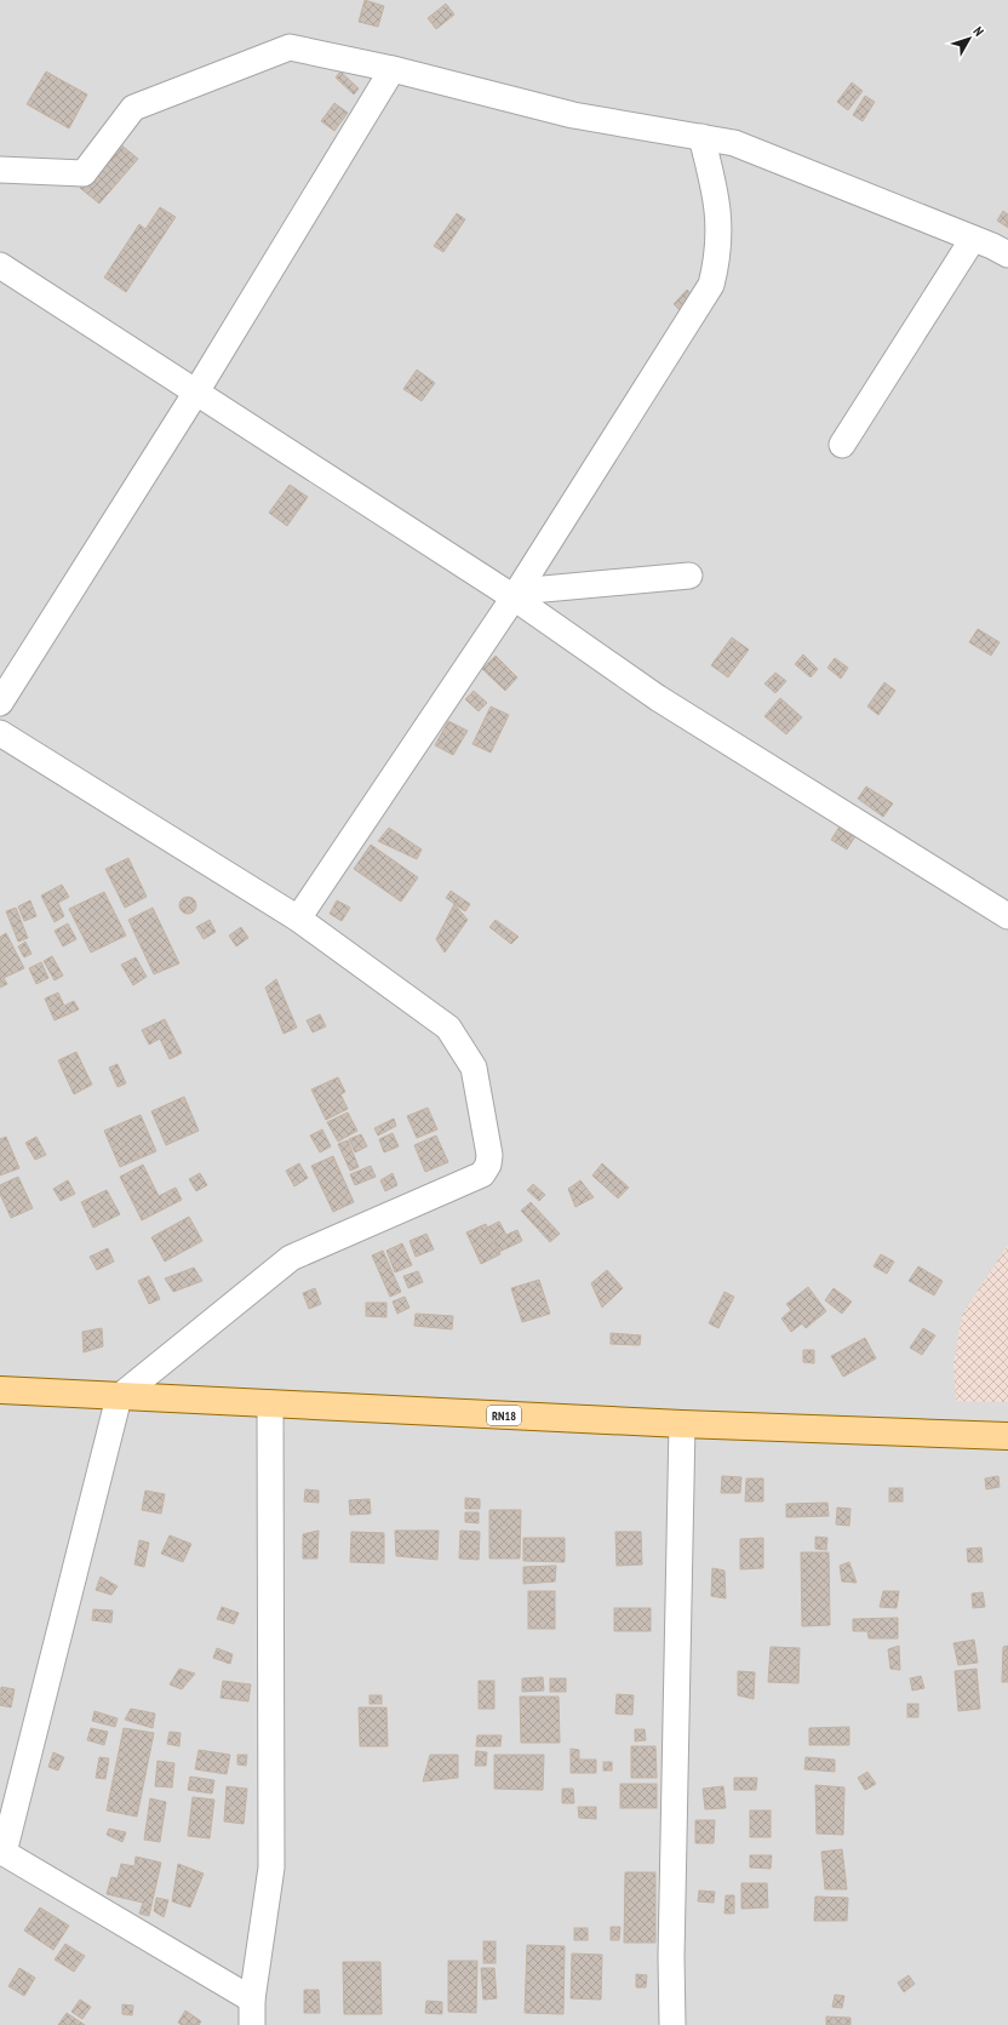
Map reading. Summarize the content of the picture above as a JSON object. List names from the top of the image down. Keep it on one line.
{"streets":{"main road":["RN18"]},"north":"top right"}
